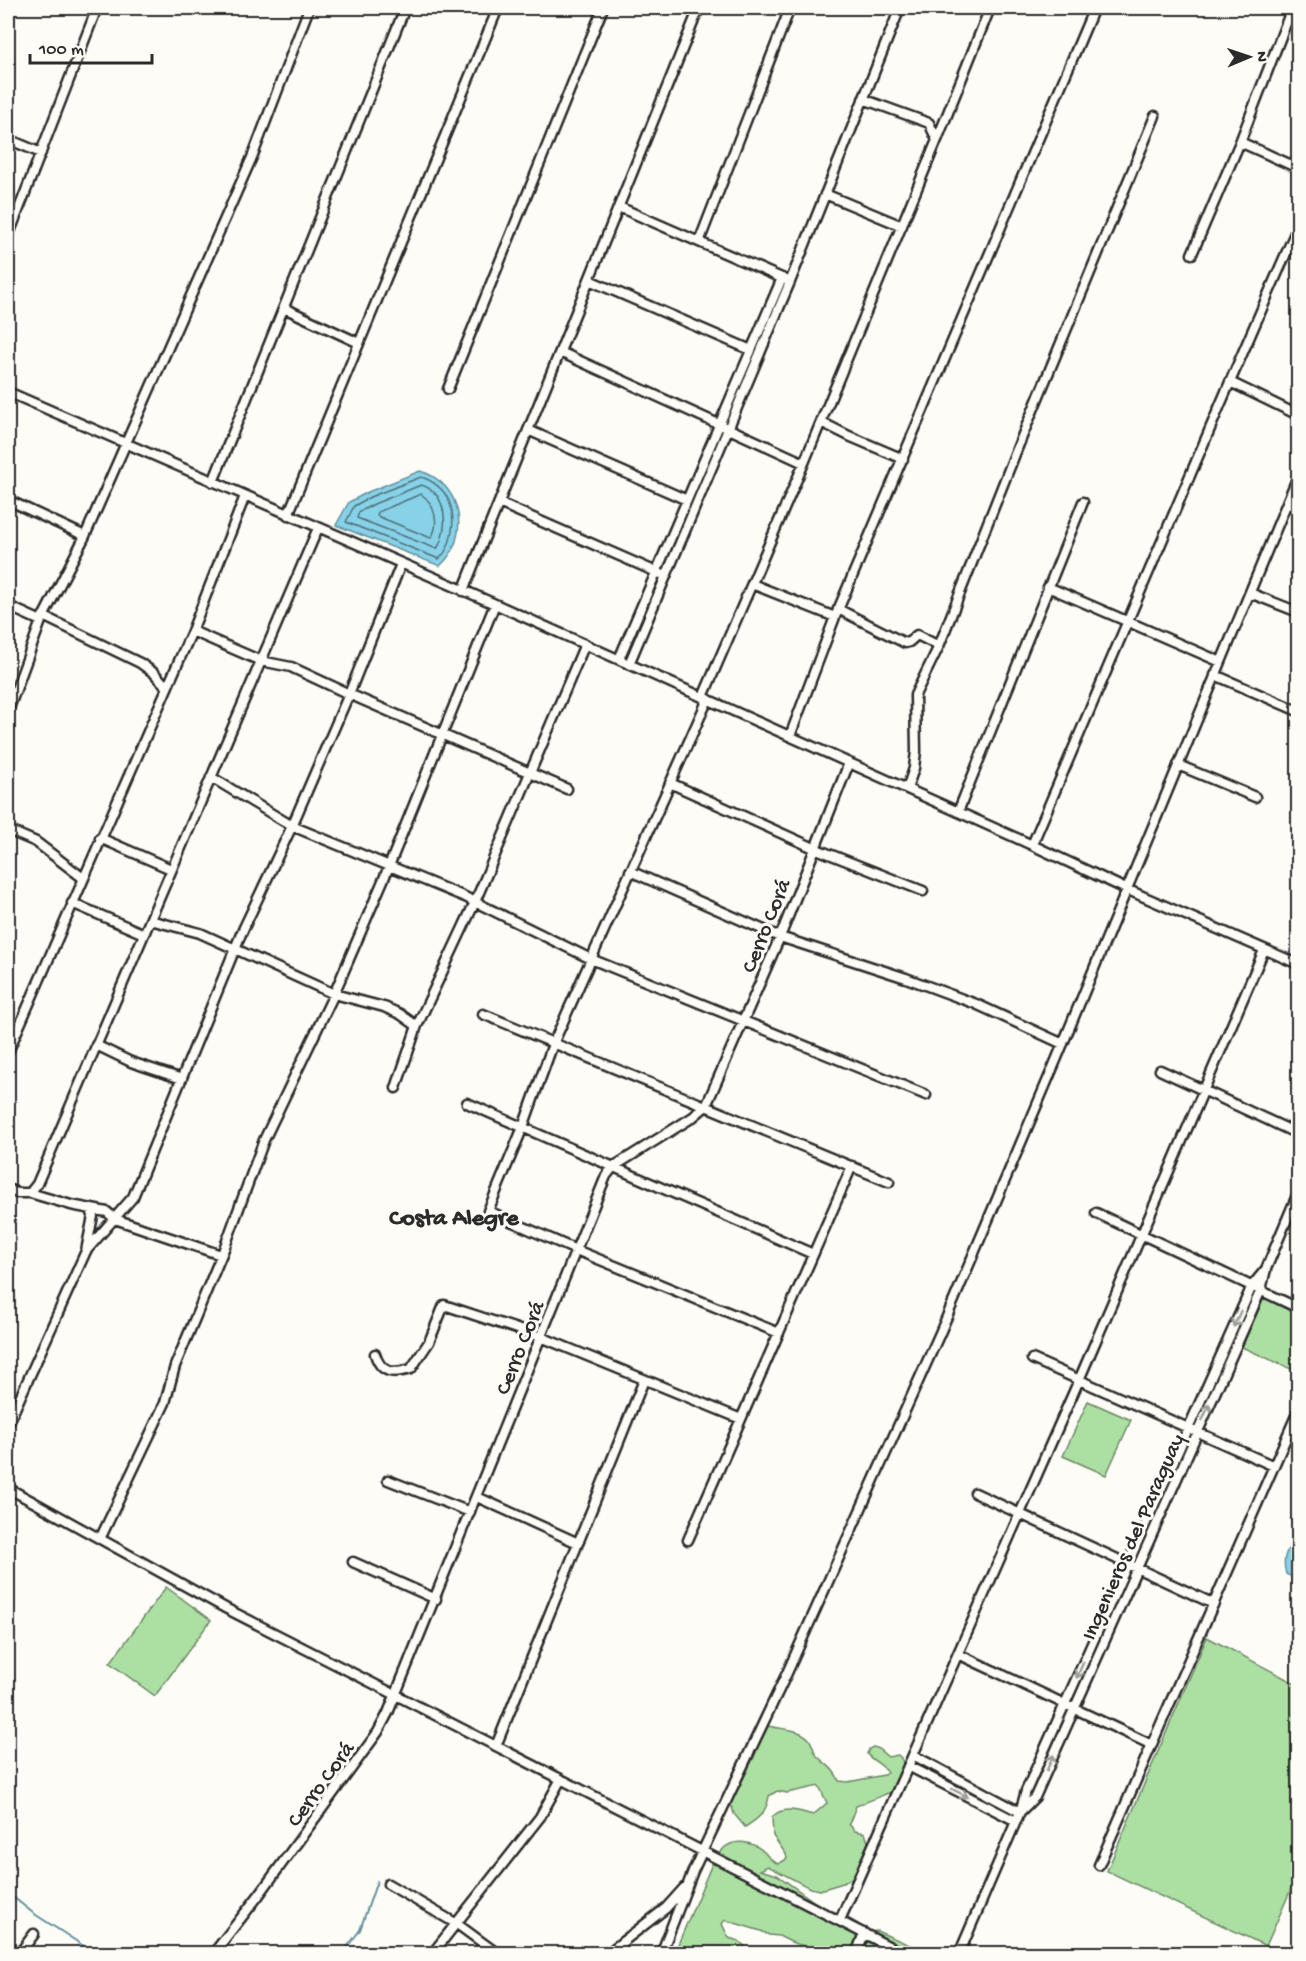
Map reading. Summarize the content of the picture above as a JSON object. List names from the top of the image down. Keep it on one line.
{"streets":{"street":["Cerro Corá","Ingenieros del Paraguay"]},"districts":["Costa Alegre"],"scale_bar":"100 m","north":"right"}
